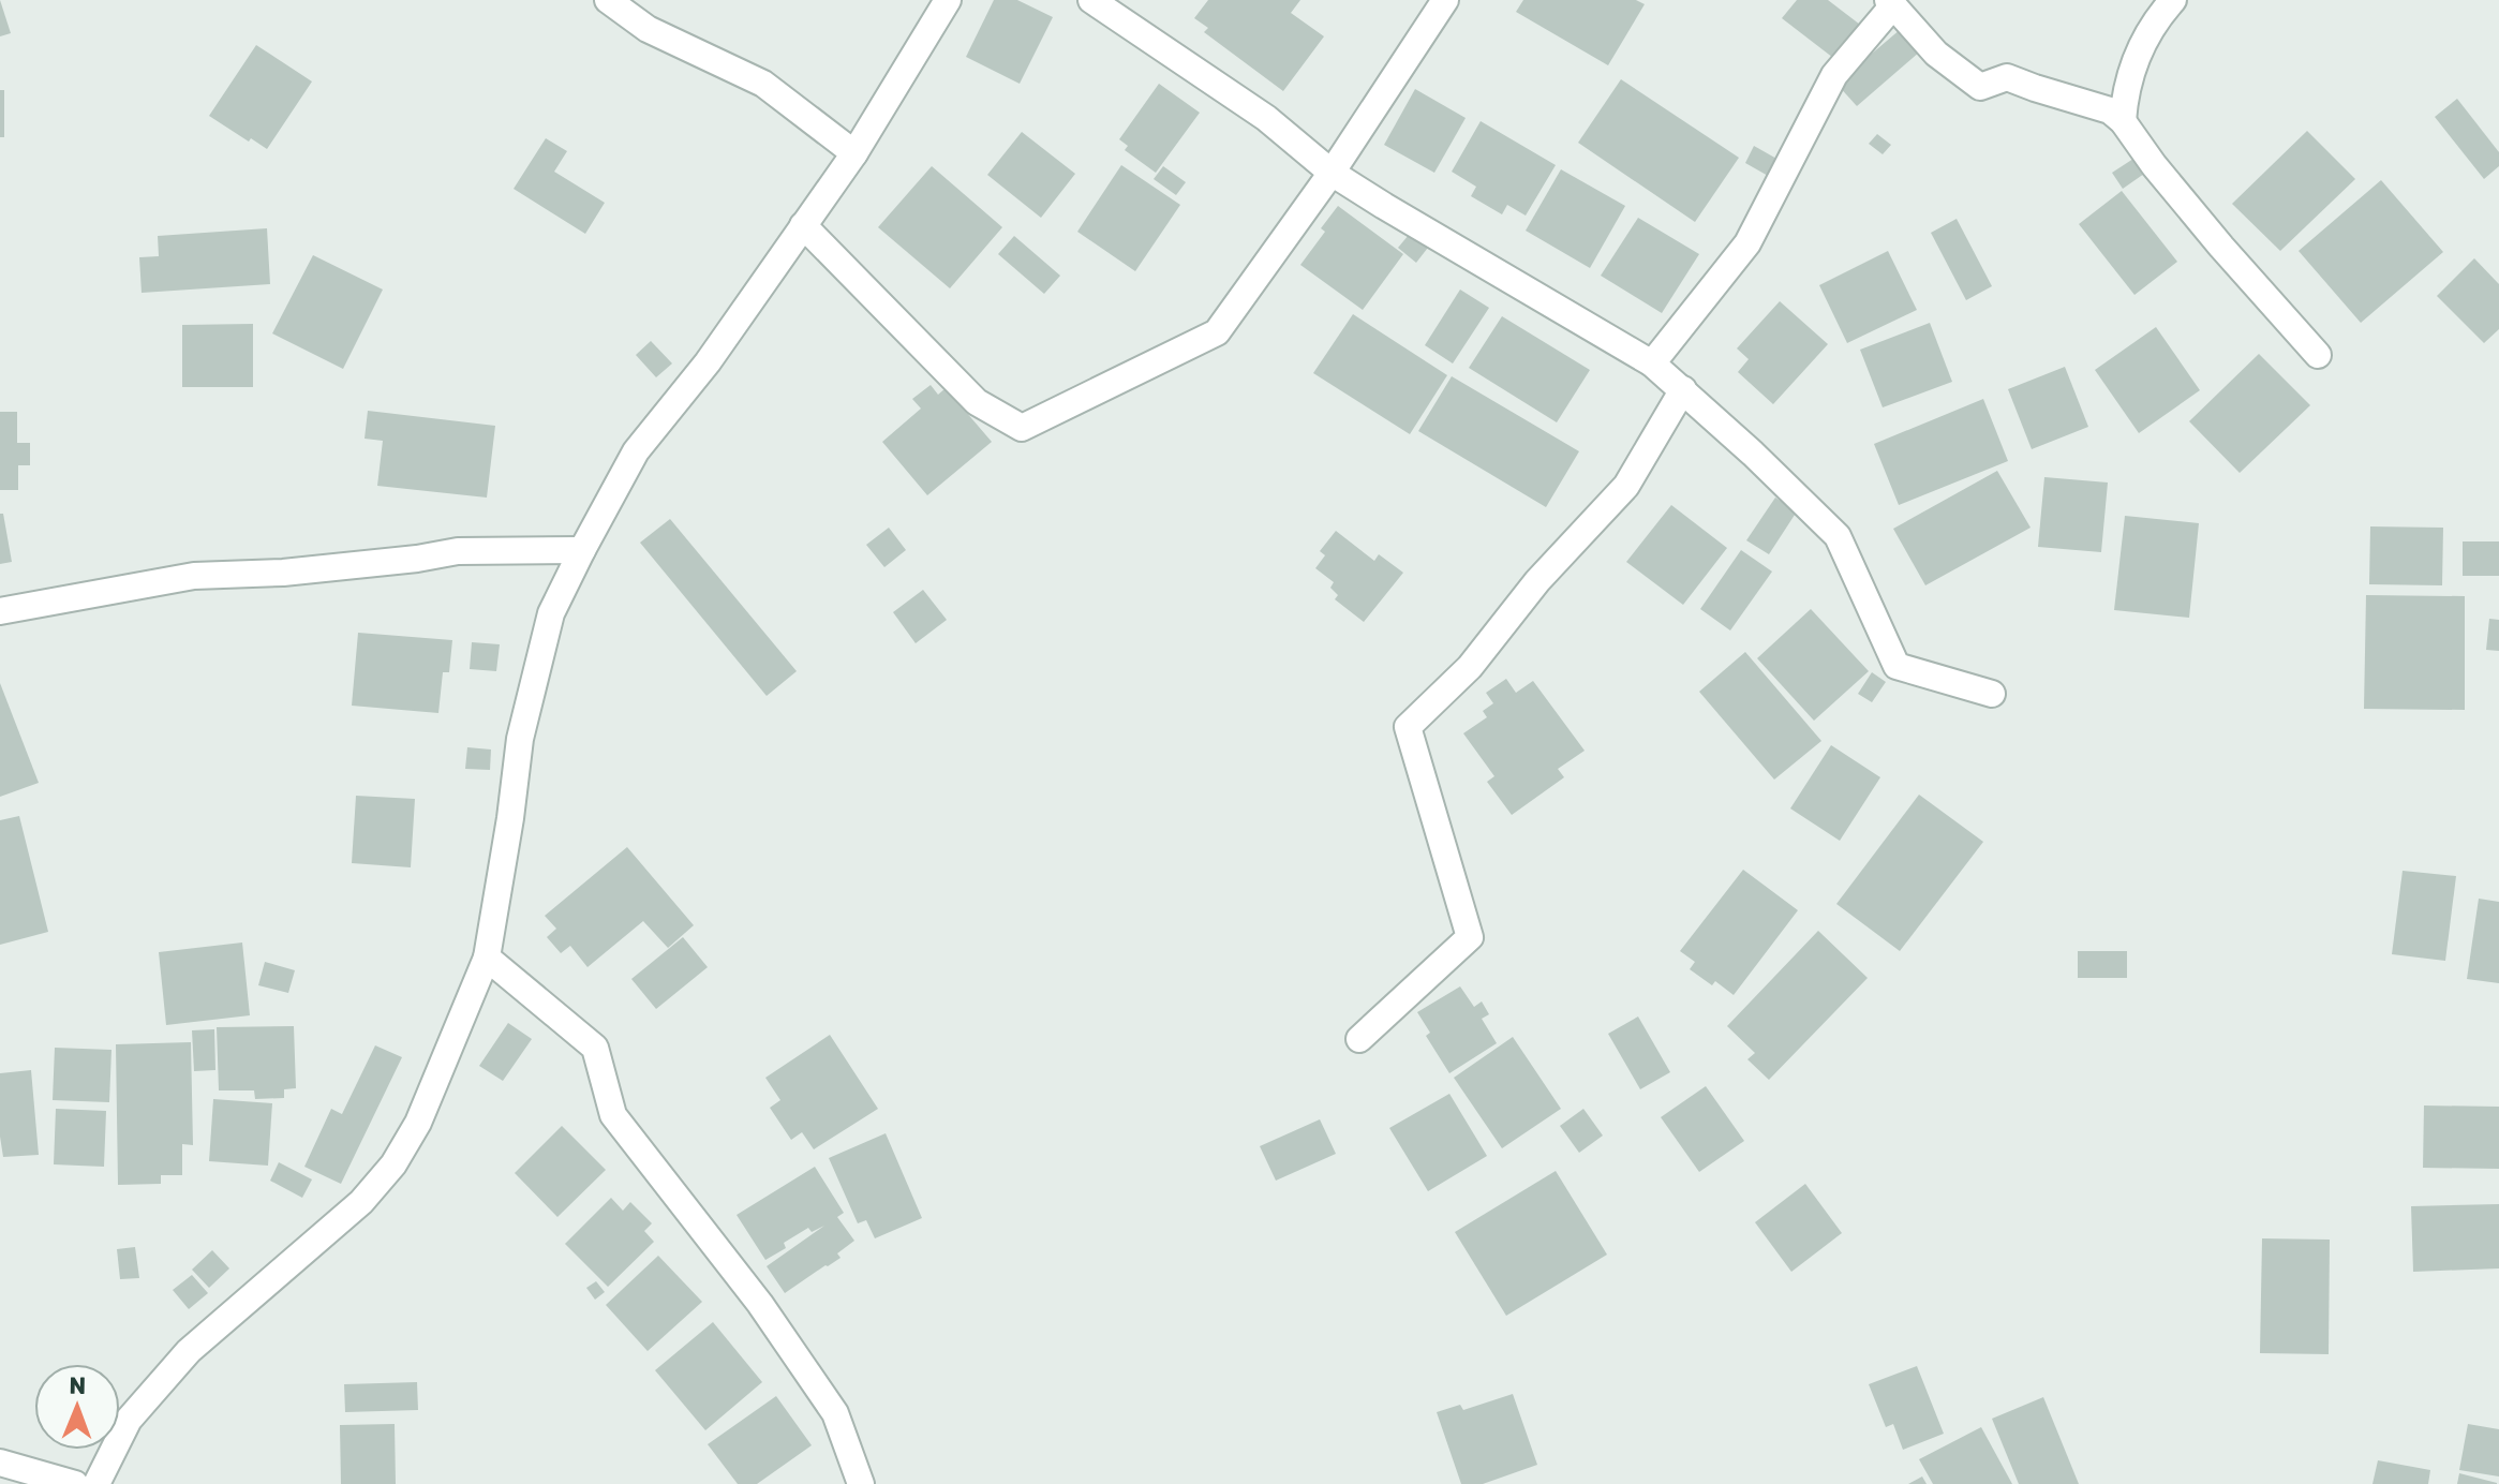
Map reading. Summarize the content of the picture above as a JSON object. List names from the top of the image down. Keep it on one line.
{"north":"top"}
